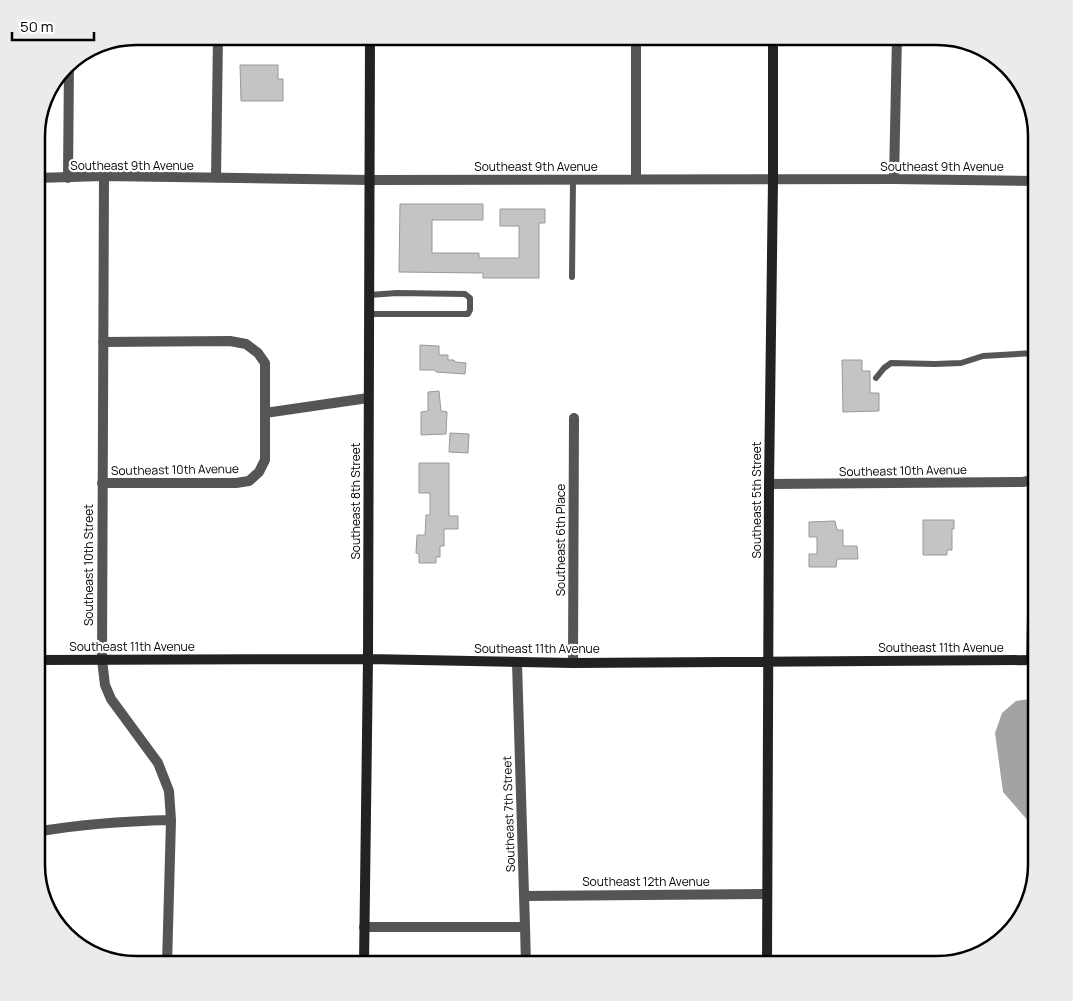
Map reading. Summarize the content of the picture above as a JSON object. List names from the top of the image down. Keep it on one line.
{"streets":{"street":["Southeast 9th Avenue","Southeast 10th Avenue","Southeast 5th Street","Southeast 8th Street","Southeast 6th Place","Southeast 10th Street","Southeast 11th Avenue","Southeast 7th Street","Southeast 12th Avenue"]},"crossings":[["Southeast 9th Avenue","Southeast 5th Street"],["Southeast 9th Avenue","Southeast 8th Street"],["Southeast 9th Avenue","Southeast 10th Street"],["Southeast 10th Avenue","Southeast 5th Street"],["Southeast 10th Avenue","Southeast 10th Street"],["Southeast 5th Street","Southeast 11th Avenue"],["Southeast 5th Street","Southeast 12th Avenue"],["Southeast 8th Street","Southeast 11th Avenue"],["Southeast 6th Place","Southeast 11th Avenue"],["Southeast 10th Street","Southeast 11th Avenue"],["Southeast 11th Avenue","Southeast 7th Street"],["Southeast 7th Street","Southeast 12th Avenue"]],"scale_bar":"50 m"}
